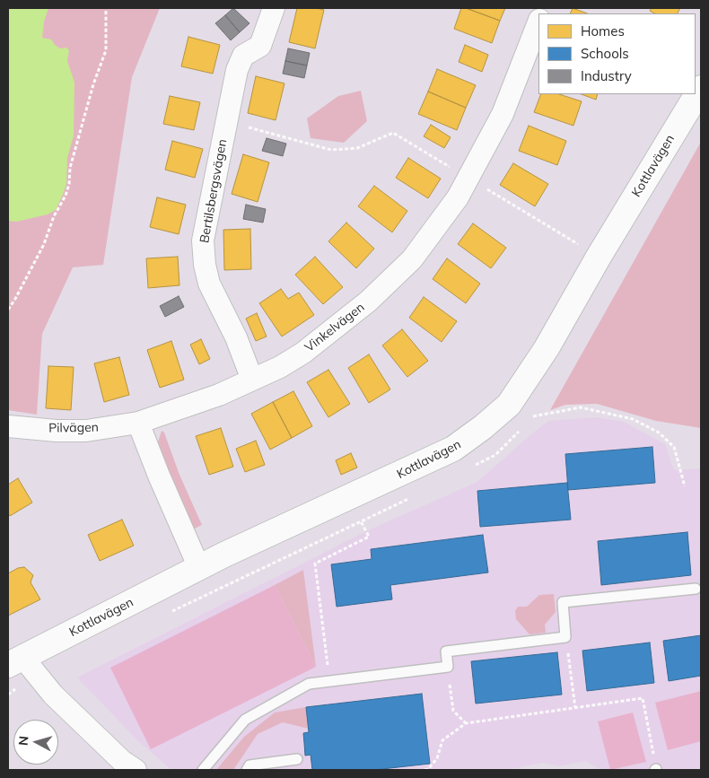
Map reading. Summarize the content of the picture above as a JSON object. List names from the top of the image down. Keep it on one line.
{"streets":{"street":["Kottlavägen","Bertilsbergsvägen","Vinkelvägen","Pilvägen"]},"crossings":[["Bertilsbergsvägen","Vinkelvägen"],["Vinkelvägen","Pilvägen"]],"legend":["Homes","Schools","Industry"],"north":"left"}
